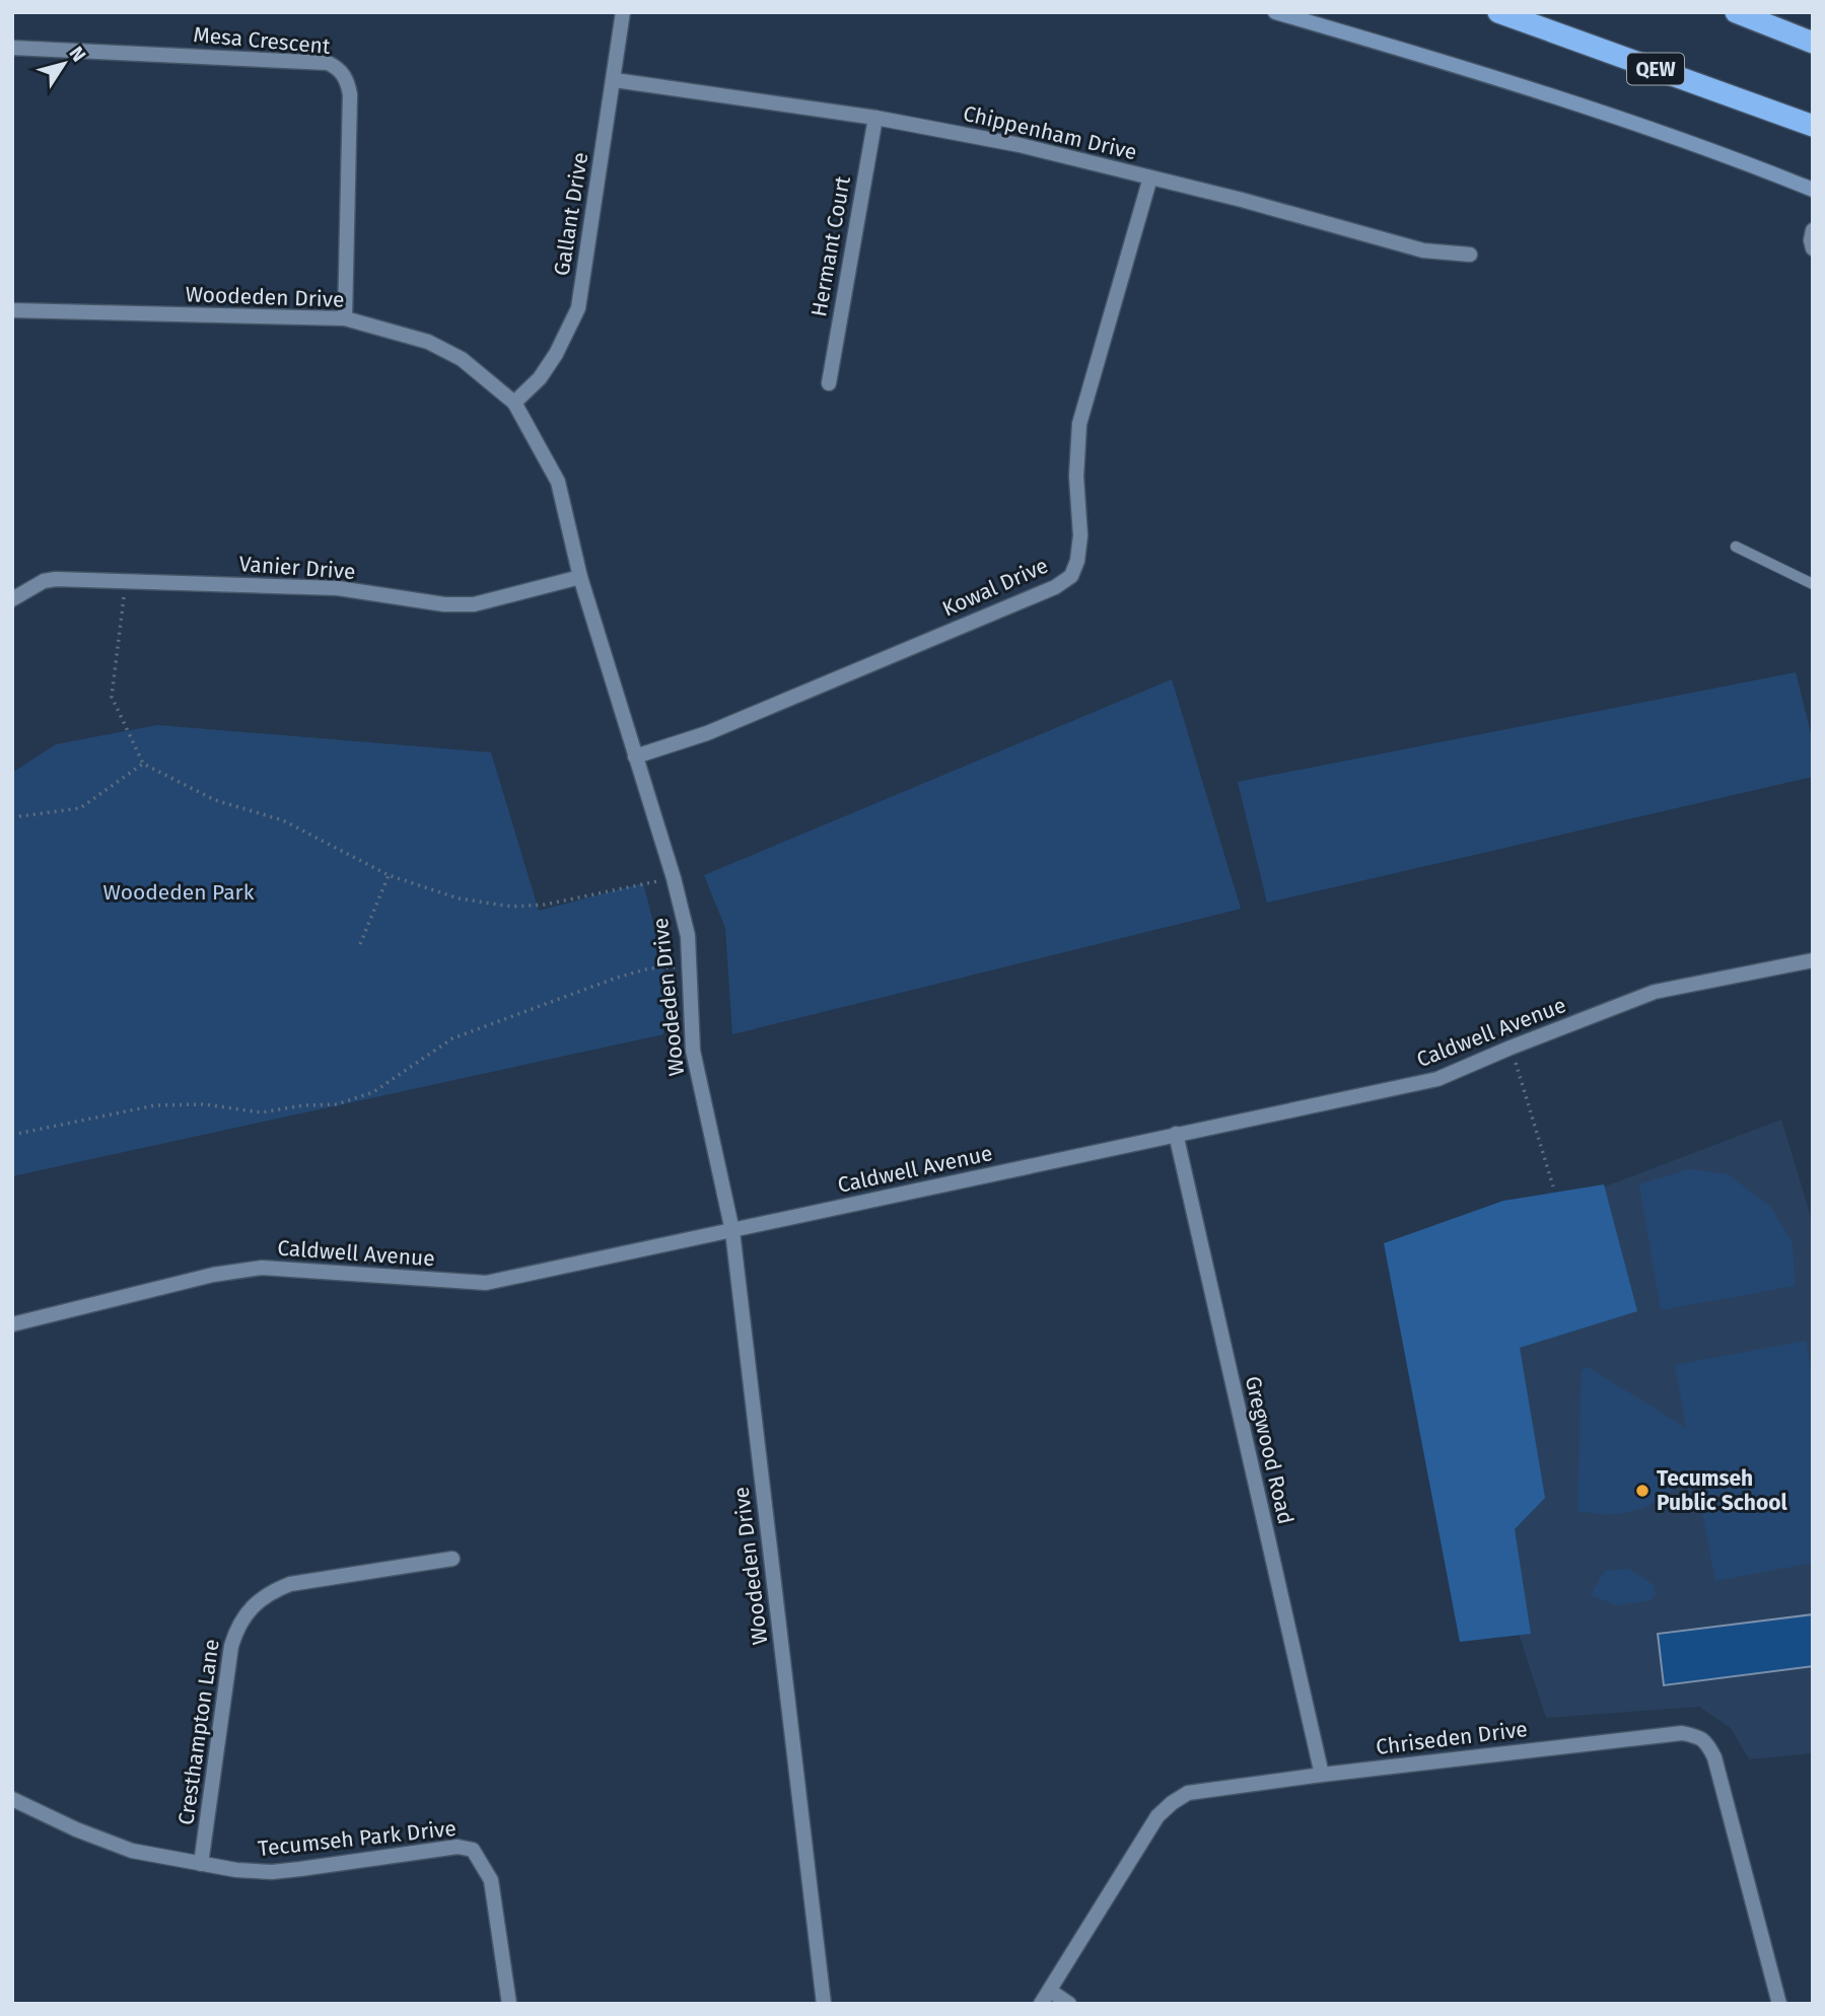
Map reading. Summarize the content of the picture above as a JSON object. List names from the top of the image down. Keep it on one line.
{"streets":{"highway":["QEW"],"street":["Mesa Crescent","Chippenham Drive","Gallant Drive","Hermant Court","Woodeden Drive","Vanier Drive","Kowal Drive","Caldwell Avenue","Gregwood Road","Cresthampton Lane","Chriseden Drive","Tecumseh Park Drive"]},"crossings":[["Mesa Crescent","Woodeden Drive"],["Chippenham Drive","Gallant Drive"],["Chippenham Drive","Hermant Court"],["Chippenham Drive","Kowal Drive"],["Gallant Drive","Woodeden Drive"],["Woodeden Drive","Vanier Drive"],["Woodeden Drive","Kowal Drive"],["Woodeden Drive","Caldwell Avenue"],["Caldwell Avenue","Gregwood Road"],["Gregwood Road","Chriseden Drive"],["Cresthampton Lane","Tecumseh Park Drive"]],"parks":["Woodeden Park"],"places":["Tecumseh Public School"],"north":"top right"}
